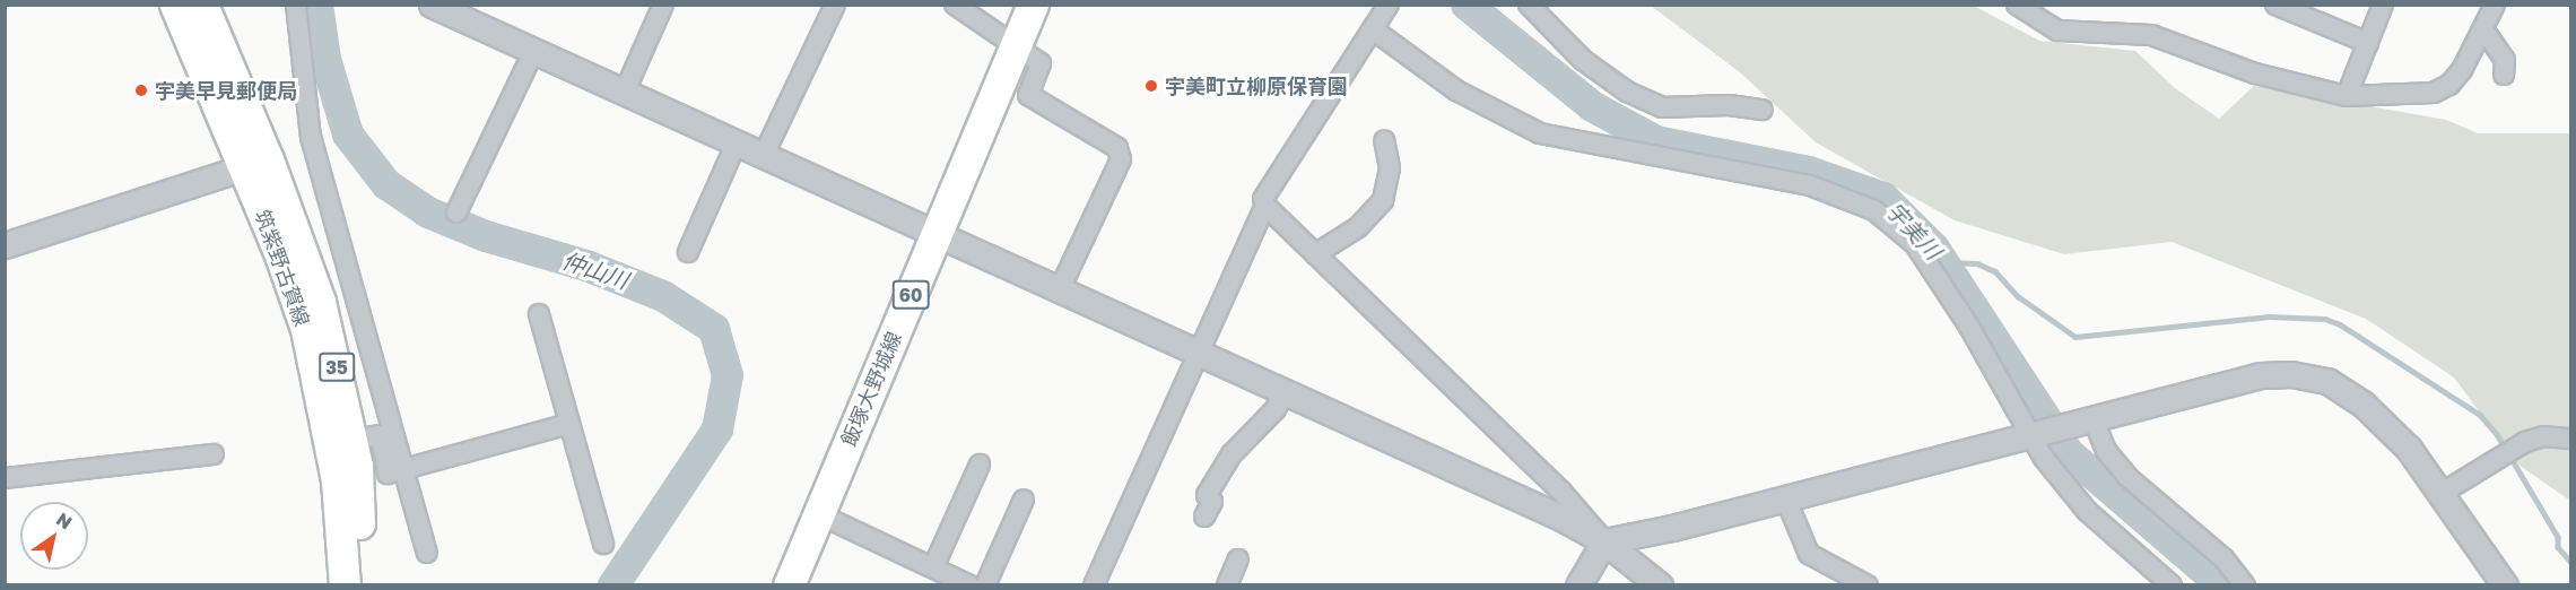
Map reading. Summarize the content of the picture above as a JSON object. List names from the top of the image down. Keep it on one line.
{"streets":{"main road":["筑紫野古賀線","60","35","飯塚大野城線"]},"water":["宇美川","仲山川"],"places":["宇美町立柳原保育園","宇美早見郵便局"],"north":"top right"}
